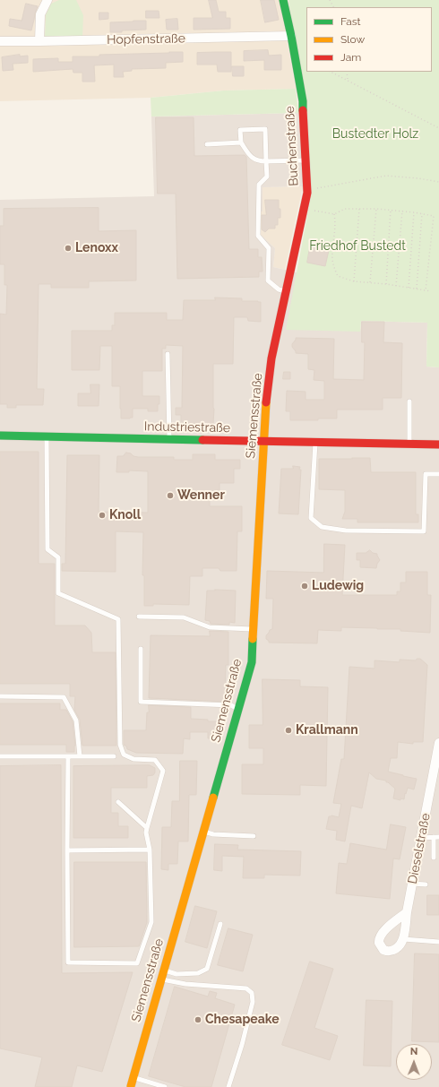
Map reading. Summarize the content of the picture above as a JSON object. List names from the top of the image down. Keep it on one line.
{"streets":{"street":["Hopfenstraße","Buchenstraße","Siemensstraße","Industriestraße","Dieselstraße"]},"crossings":[["Hopfenstraße","Buchenstraße"],["Buchenstraße","Siemensstraße"],["Siemensstraße","Industriestraße"]],"parks":["Bustedter Holz","Friedhof Bustedt"],"places":["Lenoxx","Wenner","Knoll","Ludewig","Krallmann","Chesapeake"],"legend":["Fast","Slow","Jam"],"north":"top"}
